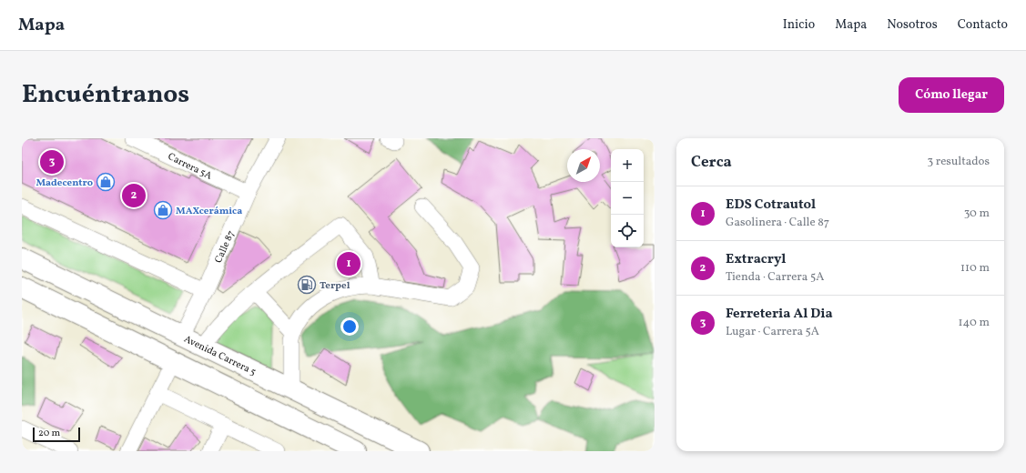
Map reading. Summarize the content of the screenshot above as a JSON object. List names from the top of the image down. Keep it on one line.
{"streets":{"main road":["Avenida Carrera 5"],"street":["Carrera 5A","Calle 87"]},"crossings":[["Carrera 5A","Calle 87"],["Calle 87","Avenida Carrera 5"]],"places":{"shop":["Madecentro","MAXcerámica"],"fuel station":["Terpel"]},"scale_bar":"20 m","north":"top right","page":{"header":"Mapa","nav":["Inicio","Mapa","Nosotros","Contacto"],"title":"Encuéntranos","buttons":"Cómo llegar","heading":["Cerca","3 resultados"],"pins":["3","2","1"],"map_buttons":["+","−"],"list":[{"mark":"1","name":"EDS Cotrautol","note":"Gasolinera · Calle 87","value":"30 m"},{"mark":"2","name":"Extracryl","note":"Tienda · Carrera 5A","value":"110 m"},{"mark":"3","name":"Ferreteria Al Dia","note":"Lugar · Carrera 5A","value":"140 m"}],"scale":"20 m"}}
